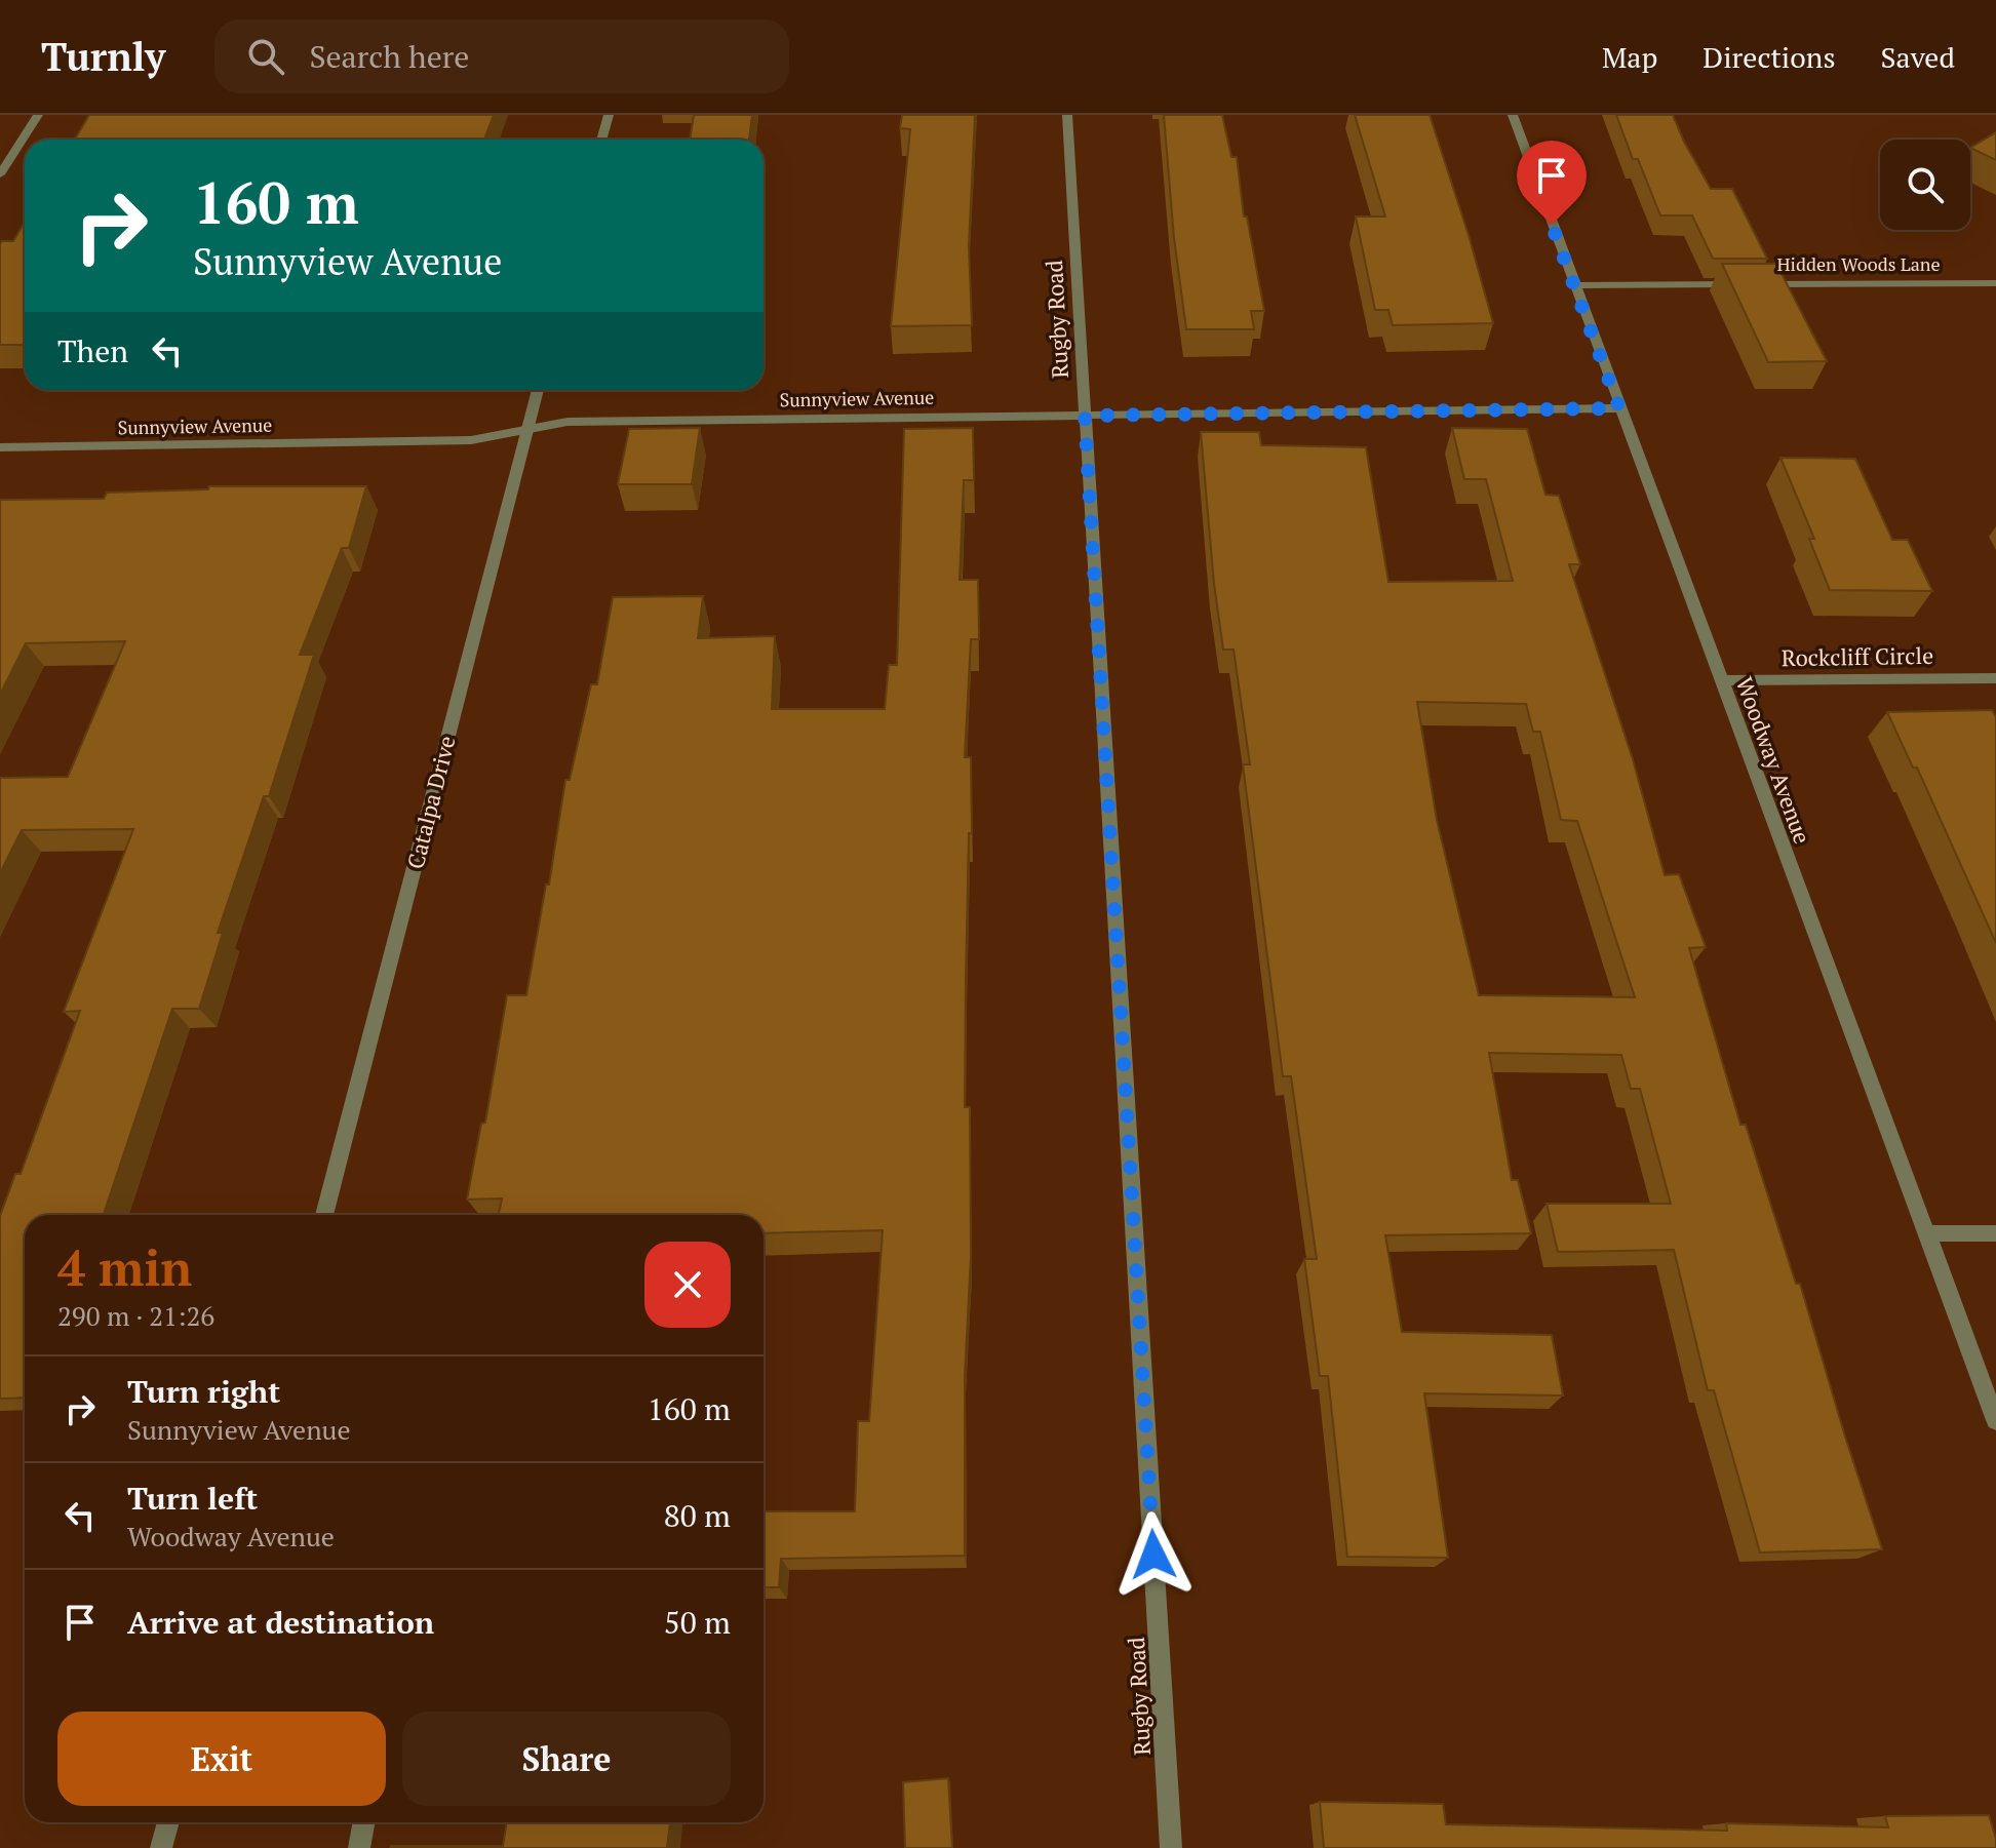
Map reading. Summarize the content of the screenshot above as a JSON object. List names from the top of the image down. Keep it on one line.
{"streets":{"street":["Hidden Woods Lane","Rugby Road","Sunnyview Avenue","Rockcliff Circle","Woodway Avenue","Catalpa Drive"]},"crossings":[["Hidden Woods Lane","Woodway Avenue"],["Rugby Road","Sunnyview Avenue"],["Sunnyview Avenue","Woodway Avenue"],["Sunnyview Avenue","Catalpa Drive"],["Rockcliff Circle","Woodway Avenue"]],"page":{"header":"Turnly","search":"Search here","nav":["Map","Directions","Saved"],"turn":["160 m","Sunnyview Avenue"],"then":"Then","heading":["4 min","290 m · 21:26"],"list":[{"name":"Turn right","note":"Sunnyview Avenue","value":"160 m"},{"name":"Turn left","note":"Woodway Avenue","value":"80 m"},{"name":"Arrive at destination","value":"50 m"}],"buttons":["Exit","Share"]}}
